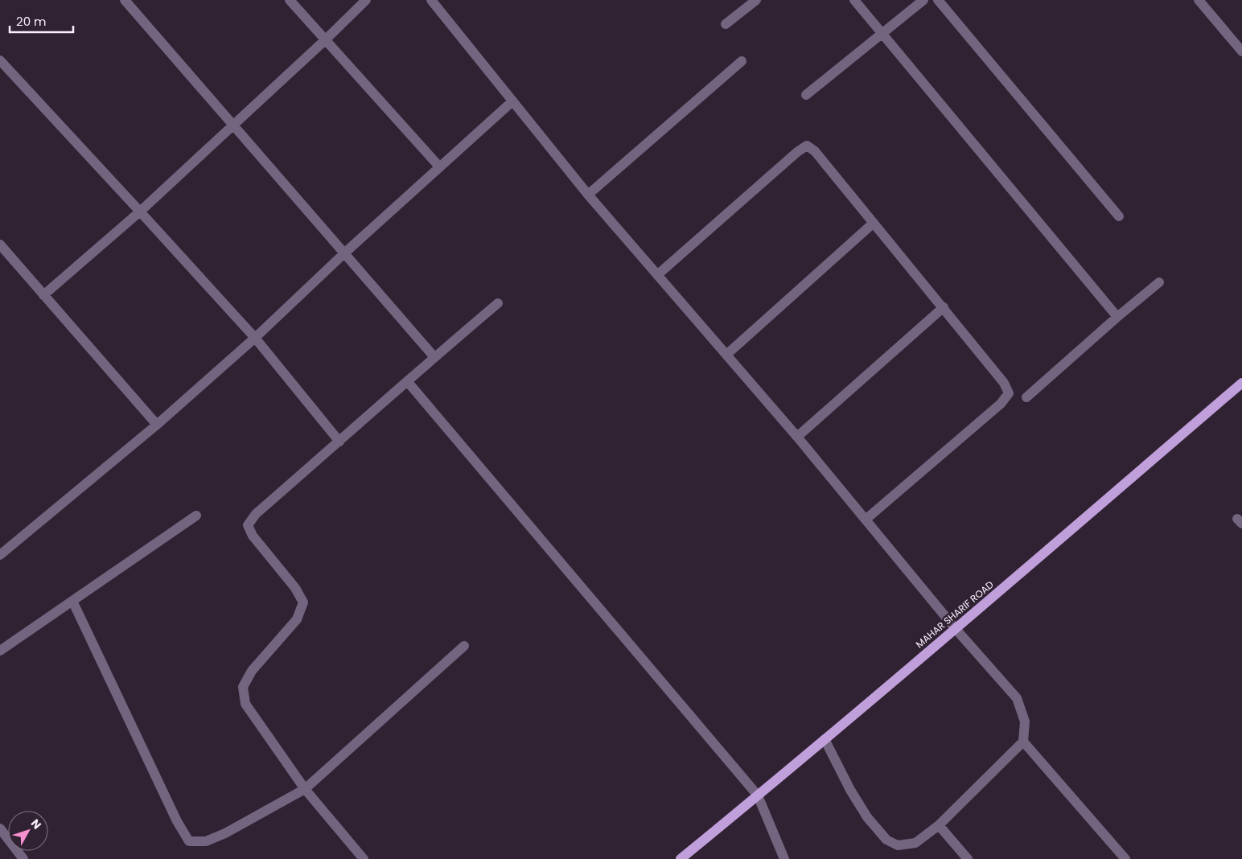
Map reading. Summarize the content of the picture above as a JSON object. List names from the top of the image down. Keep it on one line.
{"streets":{"main road":["MAHAR SHARIF ROAD"]},"scale_bar":"20 m","north":"top right"}
